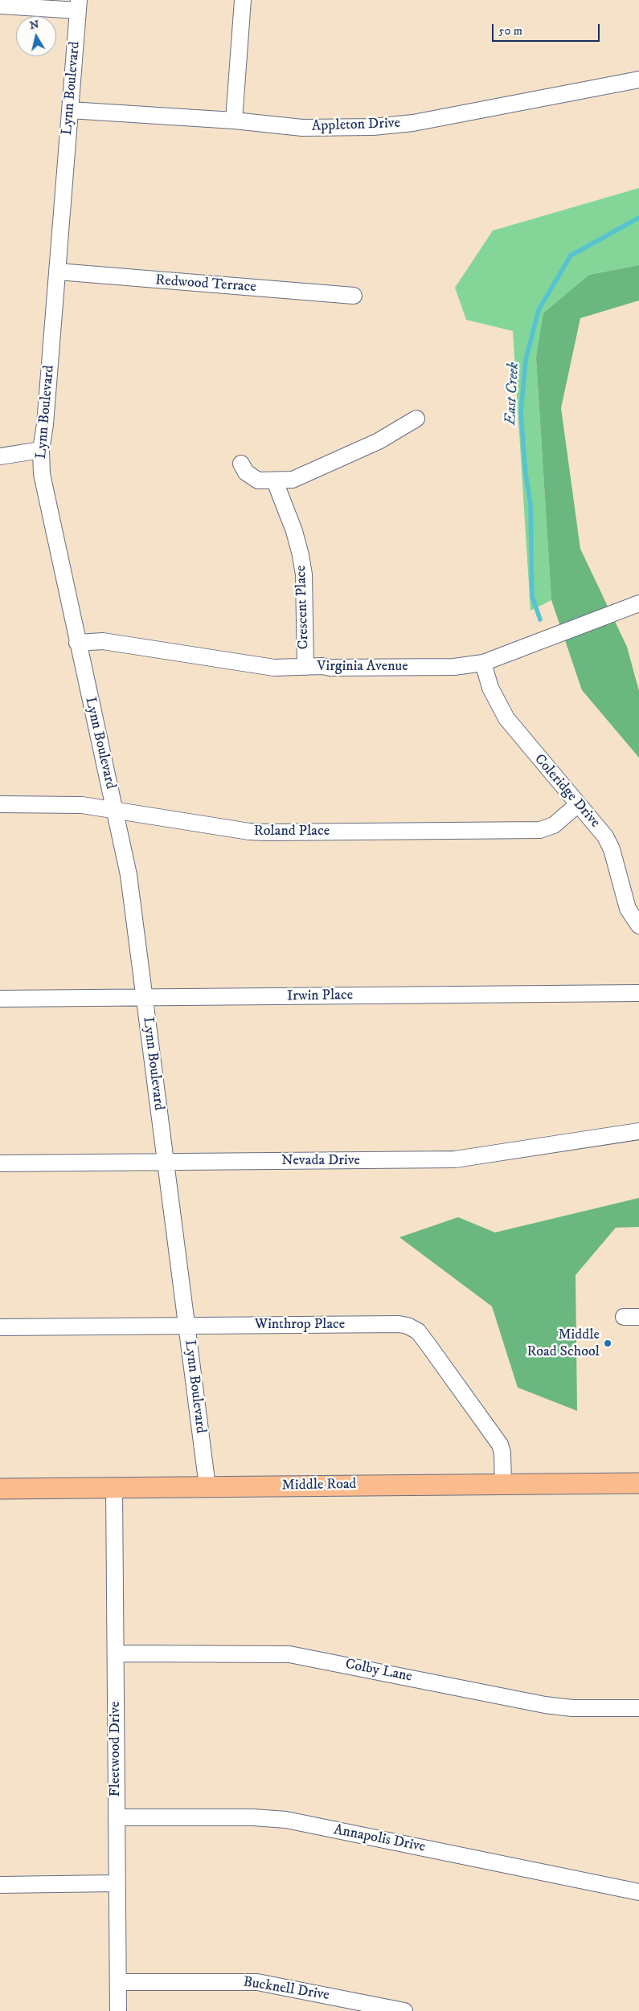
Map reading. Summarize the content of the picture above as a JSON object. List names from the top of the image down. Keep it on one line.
{"streets":{"main road":["Middle Road"],"street":["Lynn Boulevard","Appleton Drive","Redwood Terrace","Crescent Place","Virginia Avenue","Coleridge Drive","Roland Place","Irwin Place","Nevada Drive","Winthrop Place","Colby Lane","Fleetwood Drive","Annapolis Drive","Bucknell Drive"]},"crossings":[["Lynn Boulevard","Appleton Drive"],["Lynn Boulevard","Redwood Terrace"],["Lynn Boulevard","Virginia Avenue"],["Lynn Boulevard","Roland Place"],["Lynn Boulevard","Irwin Place"],["Lynn Boulevard","Nevada Drive"],["Lynn Boulevard","Winthrop Place"],["Lynn Boulevard","Middle Road"],["Crescent Place","Virginia Avenue"],["Virginia Avenue","Coleridge Drive"],["Coleridge Drive","Roland Place"],["Winthrop Place","Middle Road"],["Middle Road","Fleetwood Drive"],["Colby Lane","Fleetwood Drive"],["Fleetwood Drive","Annapolis Drive"],["Fleetwood Drive","Bucknell Drive"]],"water":["East Creek"],"places":["Middle Road School"],"scale_bar":"50 m","north":"top"}
